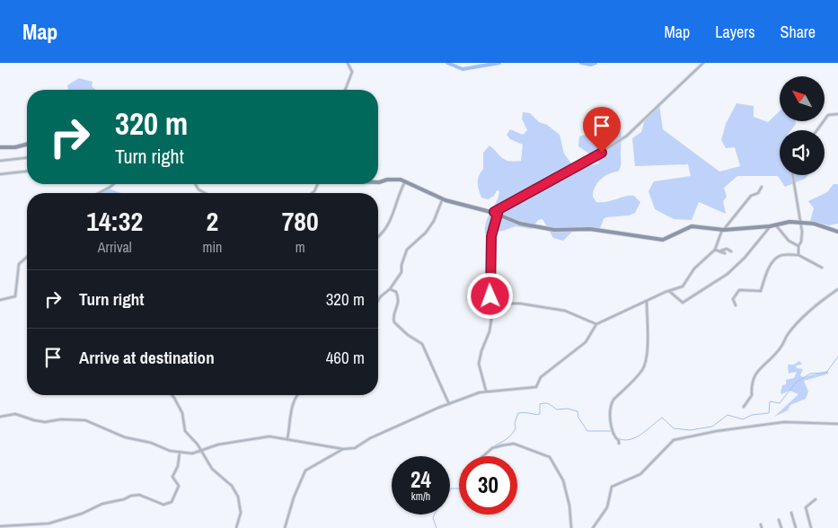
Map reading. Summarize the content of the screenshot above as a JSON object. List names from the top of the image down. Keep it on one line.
{"north":"top left","page":{"header":"Map","nav":["Map","Layers","Share"],"turn":["320 m","Turn right"],"eta":["14:32","Arrival","2","min","780","m"],"list":[{"name":"Turn right","value":"320 m"},{"name":"Arrive at destination","value":"460 m"}],"speed":"24 km/h","limit":"30"}}
